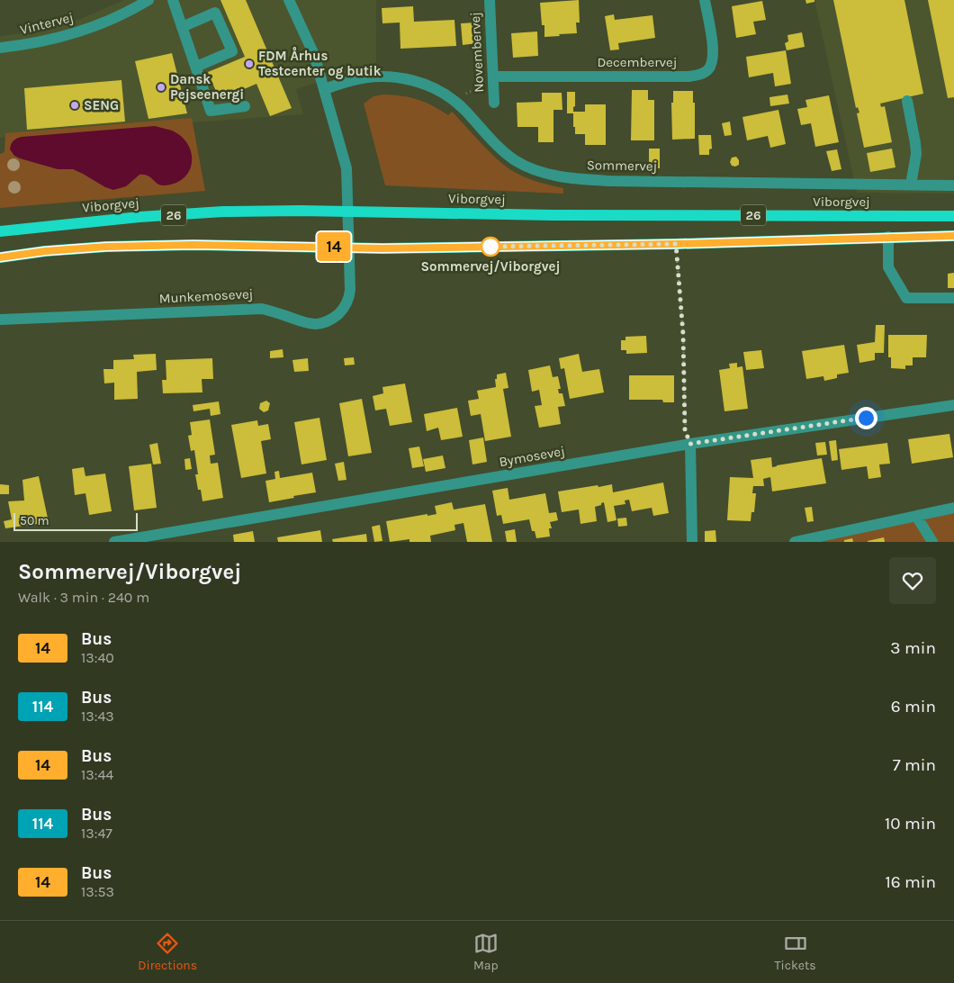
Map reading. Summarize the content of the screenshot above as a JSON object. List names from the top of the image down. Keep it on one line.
{"streets":{"main road":["Viborgvej","26"],"street":["Vintervej","Novembervej","Decembervej","Sommervej","Munkemosevej","Bymosevej"]},"crossings":[["Novembervej","Decembervej"],["Viborgvej","Munkemosevej"],["26","Munkemosevej"]],"places":["FDM Århus Testcenter og butik","Dansk Pejseenergi","SENG","Sommervej/Viborgvej"],"lines":["bus line 14"],"scale_bar":"50 m","page":{"on_map":"14","scale":"50 m","heading":["Sommervej/Viborgvej","Walk · 3 min · 240 m"],"list":[{"mark":"14","name":"Bus","note":"13:40","value":"3 min"},{"mark":"114","name":"Bus","note":"13:43","value":"6 min"},{"mark":"14","name":"Bus","note":"13:44","value":"7 min"},{"mark":"114","name":"Bus","note":"13:47","value":"10 min"},{"mark":"14","name":"Bus","note":"13:53","value":"16 min"}],"tabs":["Directions","Map","Tickets"]}}
